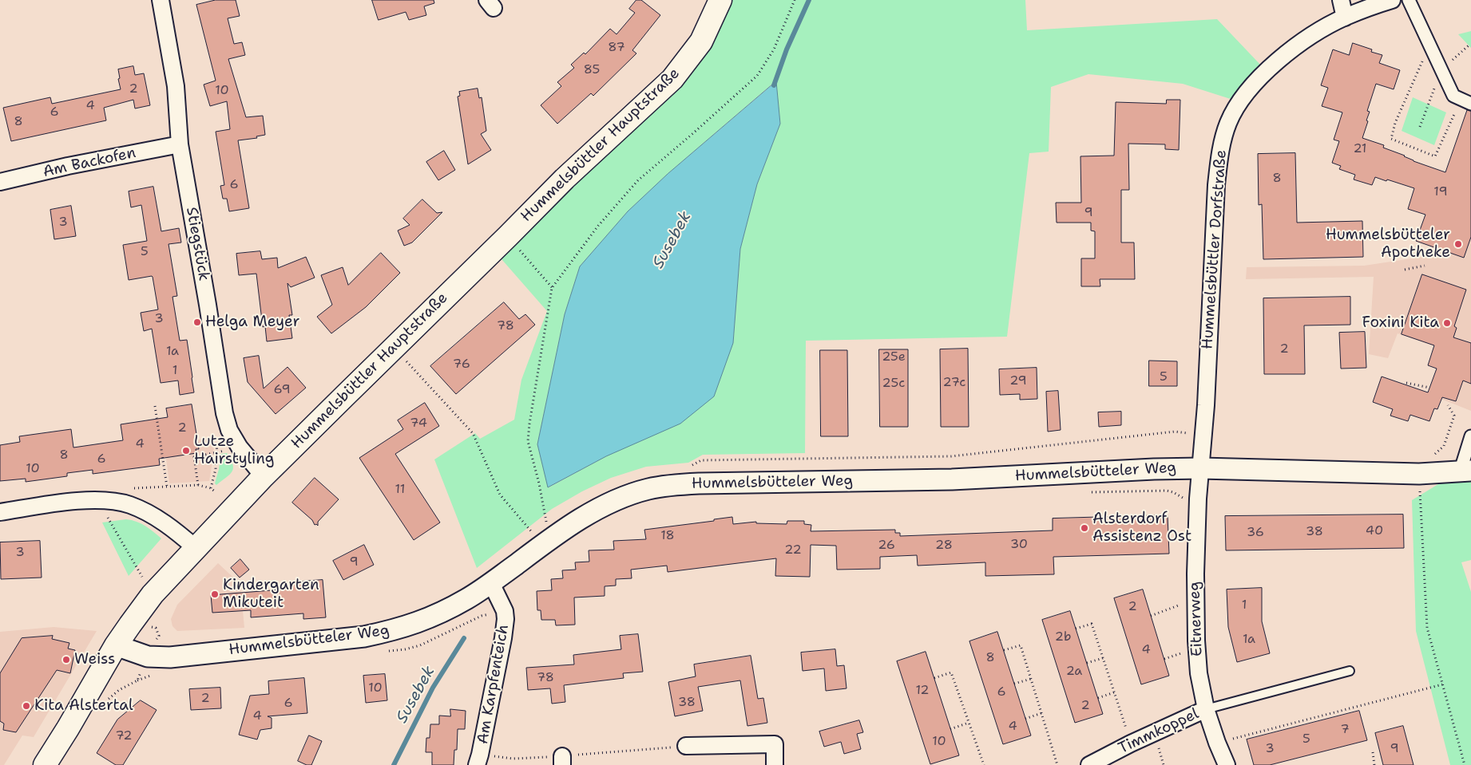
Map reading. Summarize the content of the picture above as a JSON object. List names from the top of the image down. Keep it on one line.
{"streets":{"main road":["Hummelsbüttler Hauptstraße"],"street":["Am Backofen","Stiegstück","Hummelsbüttler Dorfstraße","Hummelsbütteler Weg","Eitnerweg","Am Karpfenteich","Timmkoppel"]},"crossings":[["Hummelsbüttler Hauptstraße","Stiegstück"],["Hummelsbüttler Hauptstraße","Hummelsbütteler Weg"],["Am Backofen","Stiegstück"],["Hummelsbüttler Dorfstraße","Hummelsbütteler Weg"],["Hummelsbüttler Dorfstraße","Eitnerweg"],["Hummelsbütteler Weg","Eitnerweg"],["Hummelsbütteler Weg","Am Karpfenteich"],["Eitnerweg","Timmkoppel"]],"water":["Susebek"],"places":["Hummelsbütteler Apotheke","Helga Meyer","Foxini Kita","Lutze Hairstyling","Alsterdorf Assistenz Ost","Kindergarten Mikuteit","Weiss","Kita Alstertal"],"house_numbers":["87","85","2","10","4","6","8","21","8","6","19","9","3","5","3","78","2","1a","25e","76","1","5","29","27c","25c","69","74","2","4","8","6","10","11","40","38","36","18","30","26","28","22","3","9","1","2","2b","1a","4","8","2a","78","10","12","6","2","38","6","2","4","4","7","72","5","10","3","9"]}
